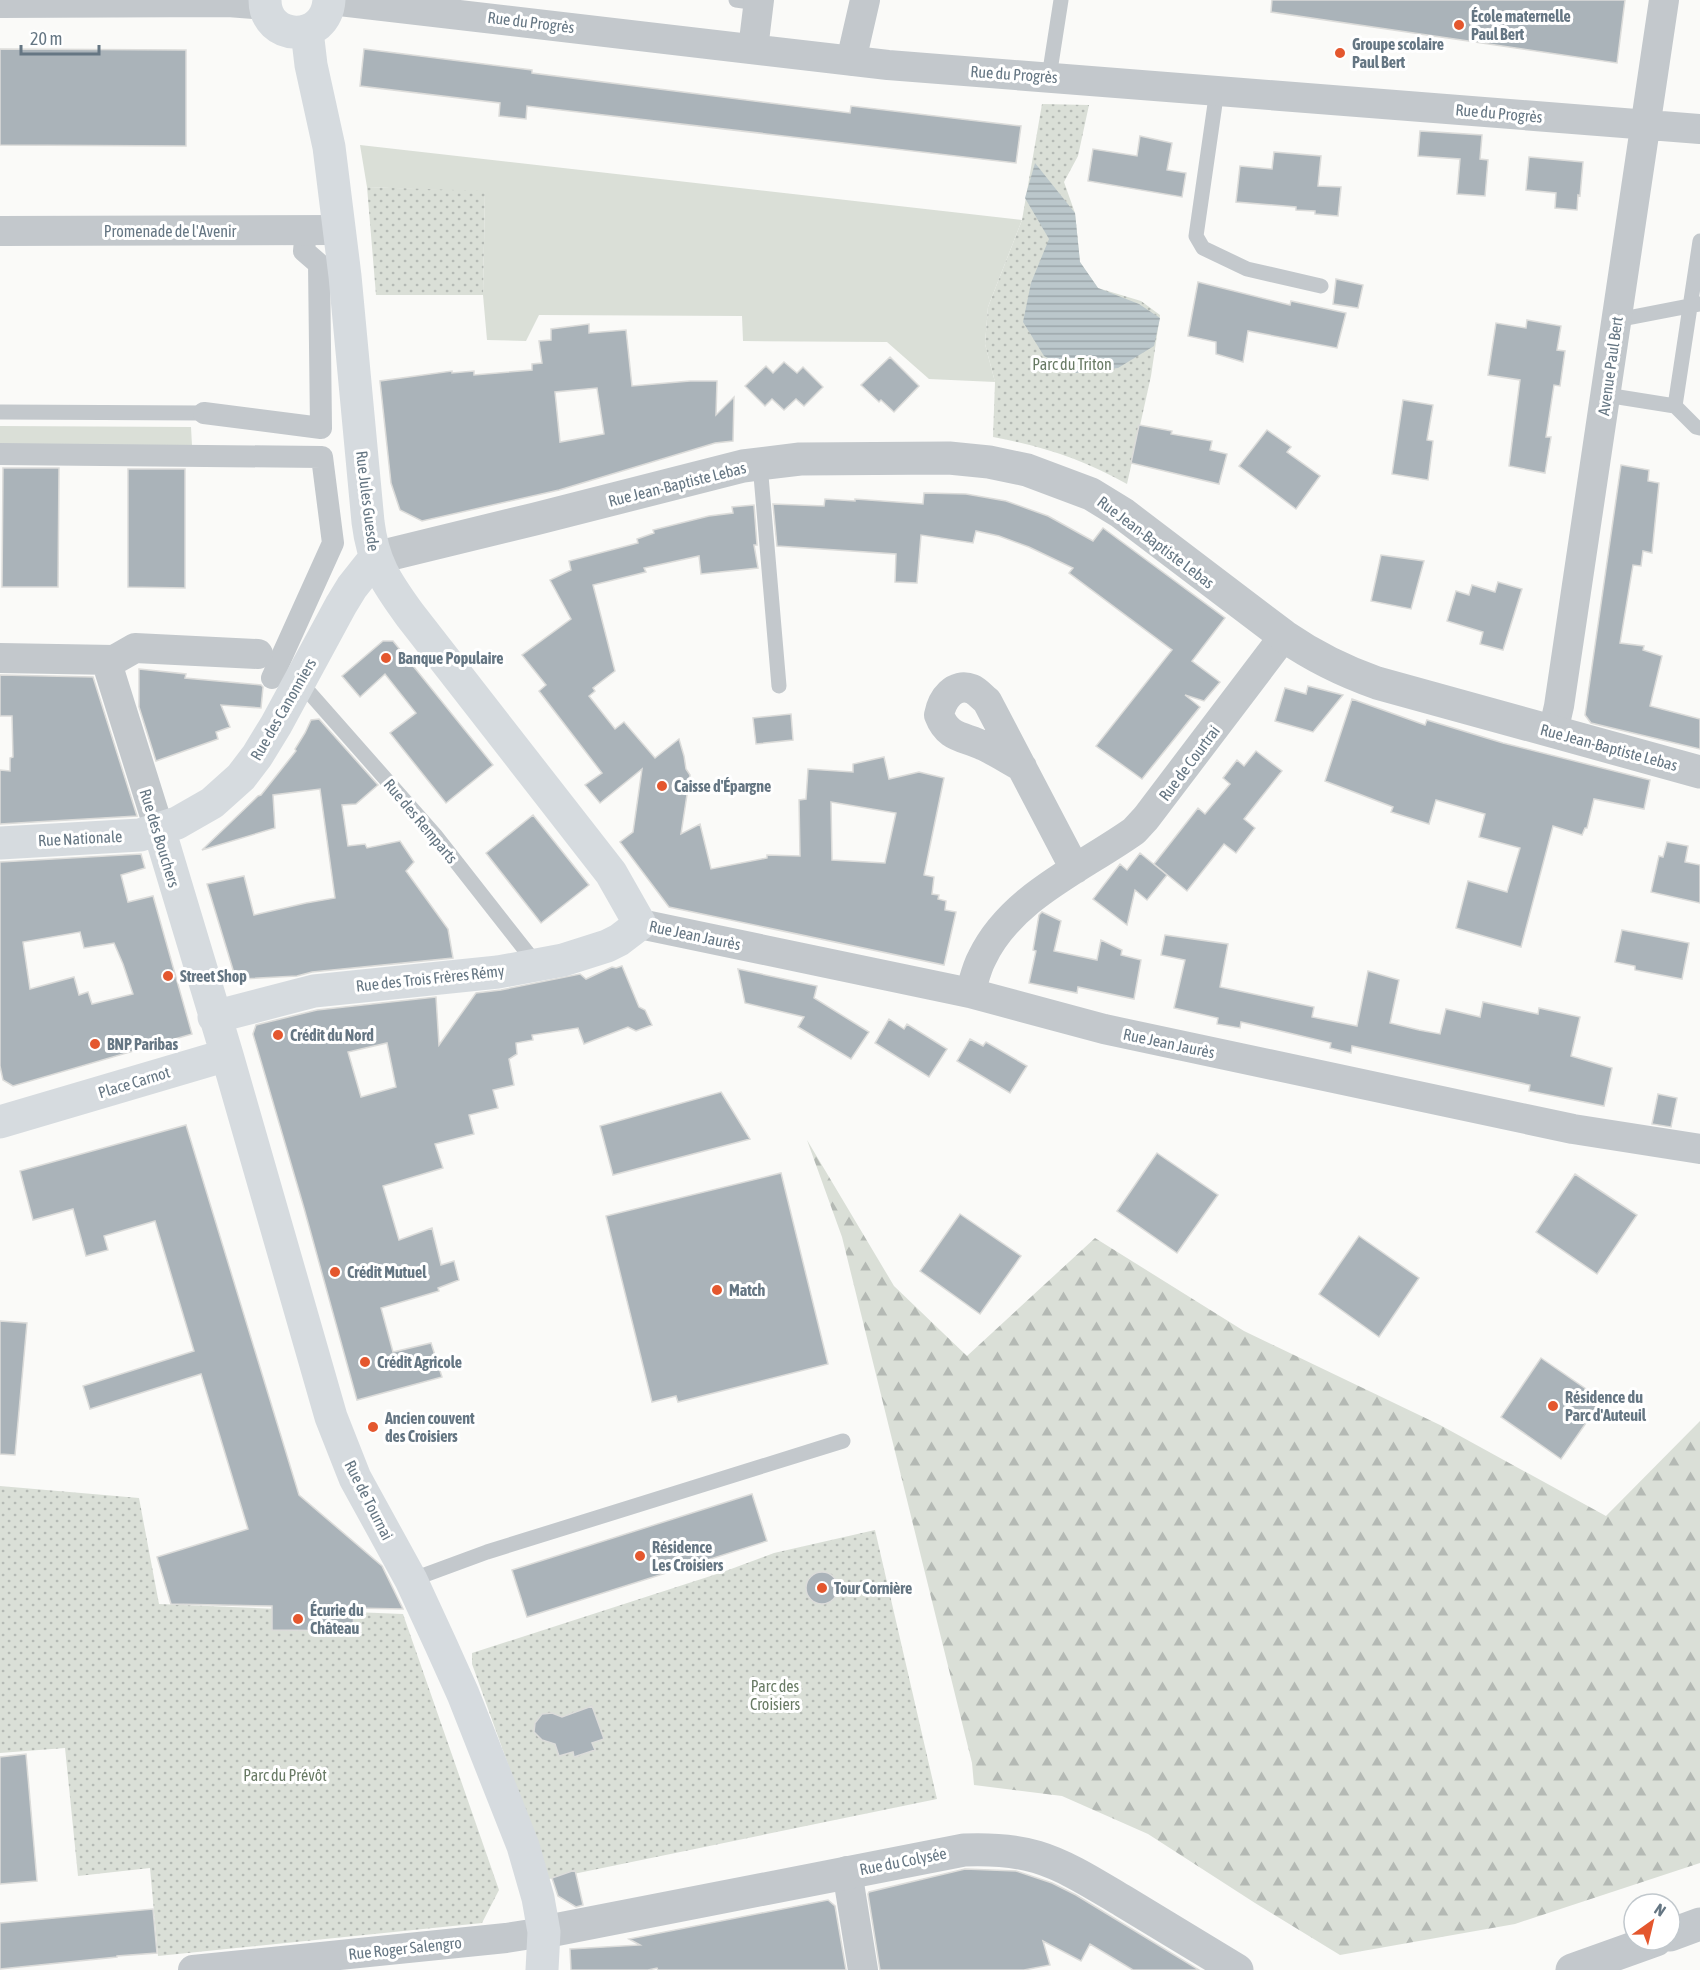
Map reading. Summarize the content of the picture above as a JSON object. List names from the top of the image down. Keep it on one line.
{"streets":{"main road":["Rue Jules Guesde","Rue des Canonniers","Rue Nationale","Rue des Bouchers","Rue des Trois Frères Rémy","Place Carnot","Rue de Tournai"],"street":["Rue du Progrès","Promenade de l'Avenir","Avenue Paul Bert","Rue Jean-Baptiste Lebas","Rue de Courtrai","Rue Jean Jaurès","Rue du Colysée","Rue Roger Salengro"],"lane":["Rue des Remparts"]},"crossings":[["Rue du Progrès","Avenue Paul Bert"],["Promenade de l'Avenir","Rue Jules Guesde"],["Avenue Paul Bert","Rue Jean-Baptiste Lebas"],["Rue Jean-Baptiste Lebas","Rue Jules Guesde"],["Rue Jean-Baptiste Lebas","Rue des Canonniers"],["Rue Jean-Baptiste Lebas","Rue de Courtrai"],["Rue Jules Guesde","Rue des Canonniers"],["Rue Jules Guesde","Rue Jean Jaurès"],["Rue Jules Guesde","Rue des Trois Frères Rémy"],["Rue des Canonniers","Rue des Remparts"],["Rue des Canonniers","Rue Nationale"],["Rue des Canonniers","Rue des Bouchers"],["Rue de Courtrai","Rue Jean Jaurès"],["Rue des Remparts","Rue des Trois Frères Rémy"],["Rue Nationale","Rue des Bouchers"],["Rue des Bouchers","Rue des Trois Frères Rémy"],["Rue Jean Jaurès","Rue des Trois Frères Rémy"],["Place Carnot","Rue de Tournai"],["Rue de Tournai","Rue du Colysée"],["Rue de Tournai","Rue Roger Salengro"],["Rue du Colysée","Rue Roger Salengro"]],"parks":["Parc du Triton","Parc des Croisiers","Parc du Prévôt"],"places":["École maternelle Paul Bert","Groupe scolaire Paul Bert","Banque Populaire","Caisse d'Épargne","Street Shop","Crédit du Nord","BNP Paribas","Crédit Mutuel","Match","Crédit Agricole","Résidence du Parc d'Auteuil","Ancien couvent des Croisiers","Résidence Les Croisiers","Tour Cornière","Écurie du Château"],"scale_bar":"20 m","north":"top right"}
